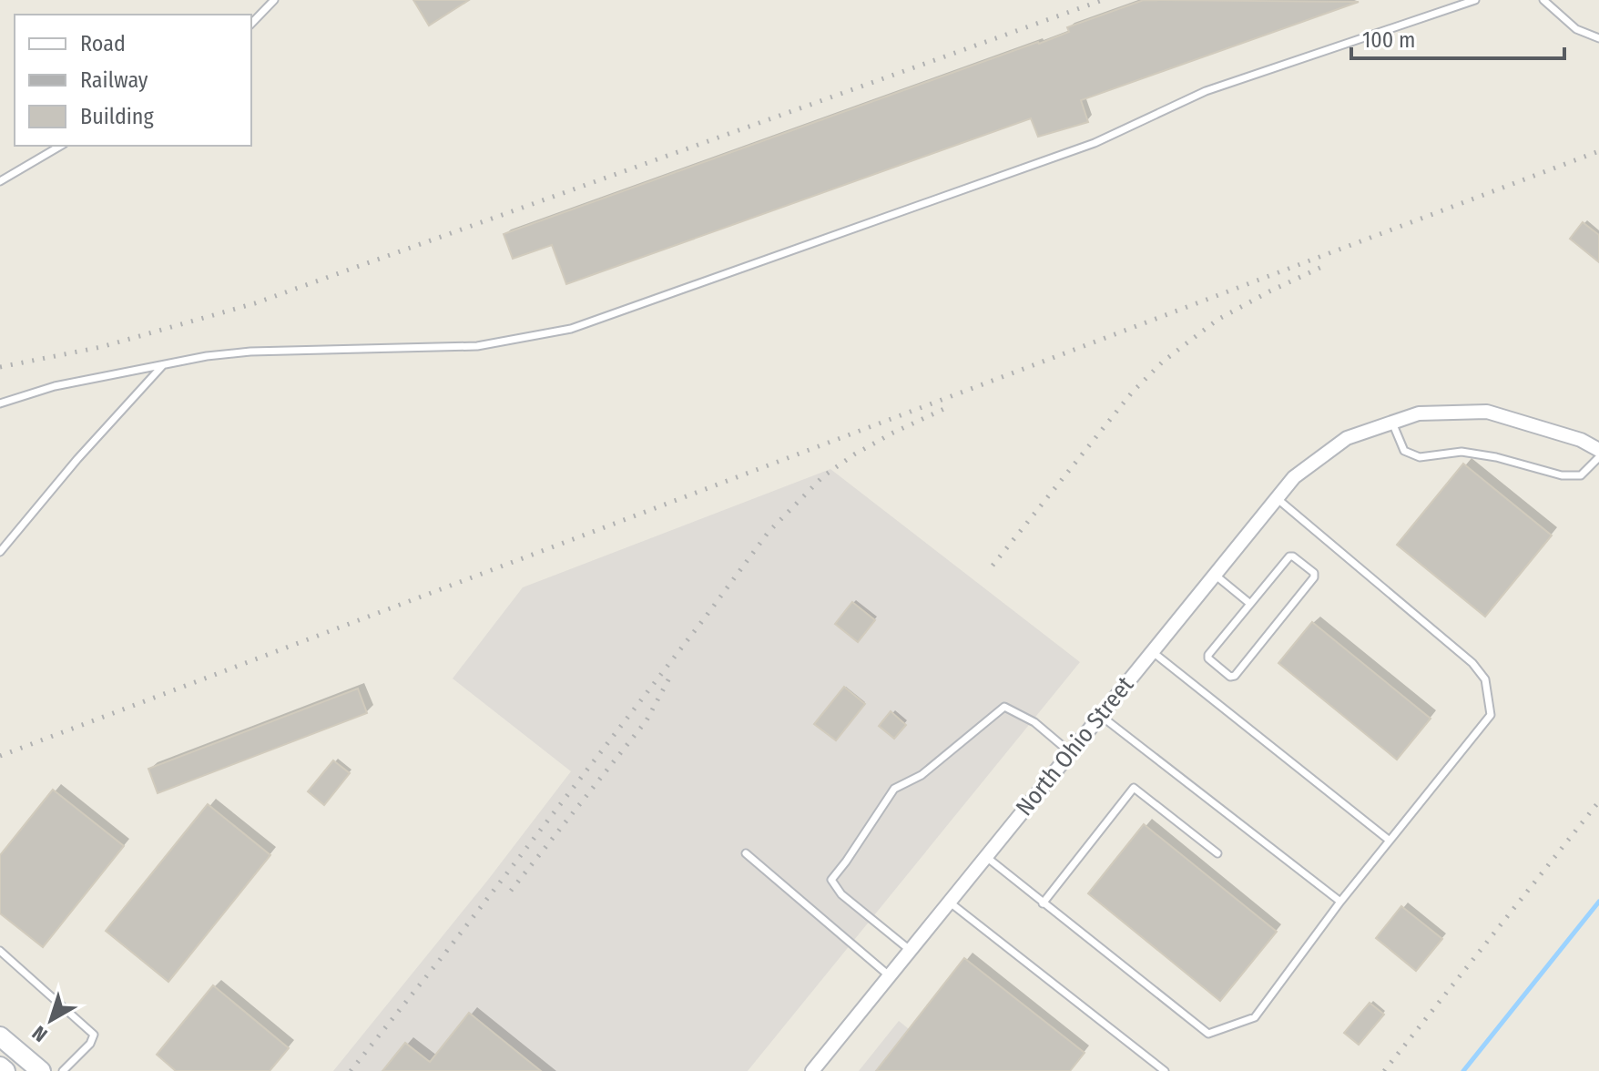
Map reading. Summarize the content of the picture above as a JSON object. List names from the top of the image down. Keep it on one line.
{"streets":{"street":["North Ohio Street"]},"legend":["Road","Railway","Building"],"scale_bar":"100 m","north":"bottom left"}
